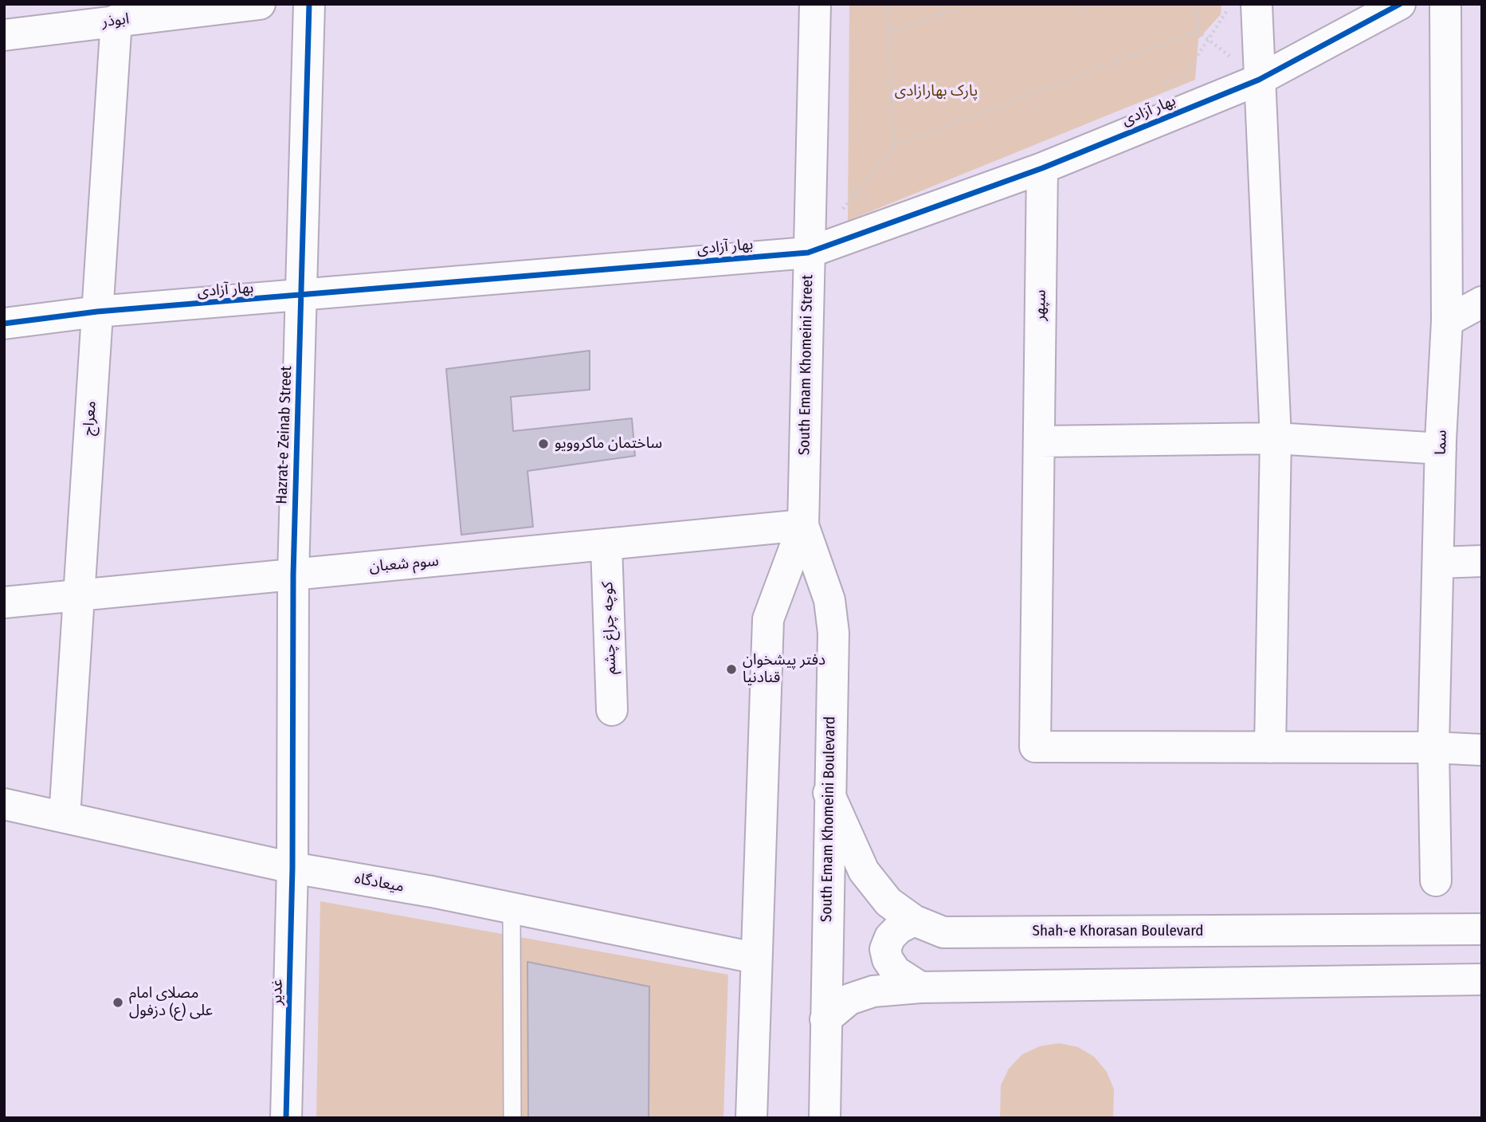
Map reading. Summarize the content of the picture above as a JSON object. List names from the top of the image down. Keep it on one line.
{"streets":{"street":["ابوذر","بهار آزادی","سپهر","South Emam Khomeini Street","معراج","Hazrat-e Zeinab Street","سما","سوم شعبان","کوچه چراغ چشم","South Emam Khomeini Boulevard","میعادگاه","Shah-e Khorasan Boulevard","غدیر"]},"crossings":[["ابوذر","معراج"],["بهار آزادی","سپهر"],["بهار آزادی","South Emam Khomeini Street"],["بهار آزادی","معراج"],["بهار آزادی","Hazrat-e Zeinab Street"],["South Emam Khomeini Street","سوم شعبان"],["South Emam Khomeini Street","South Emam Khomeini Boulevard"],["معراج","سوم شعبان"],["معراج","میعادگاه"],["Hazrat-e Zeinab Street","سوم شعبان"],["Hazrat-e Zeinab Street","میعادگاه"],["Hazrat-e Zeinab Street","غدیر"],["سوم شعبان","کوچه چراغ چشم"],["سوم شعبان","South Emam Khomeini Boulevard"],["South Emam Khomeini Boulevard","Shah-e Khorasan Boulevard"],["میعادگاه","غدیر"]],"parks":["پارک بهارازادی"],"places":["ساختمان ماکروویو","دفتر پیشخوان قنادنیا","مصلای امام علی (ع) دزفول"]}
